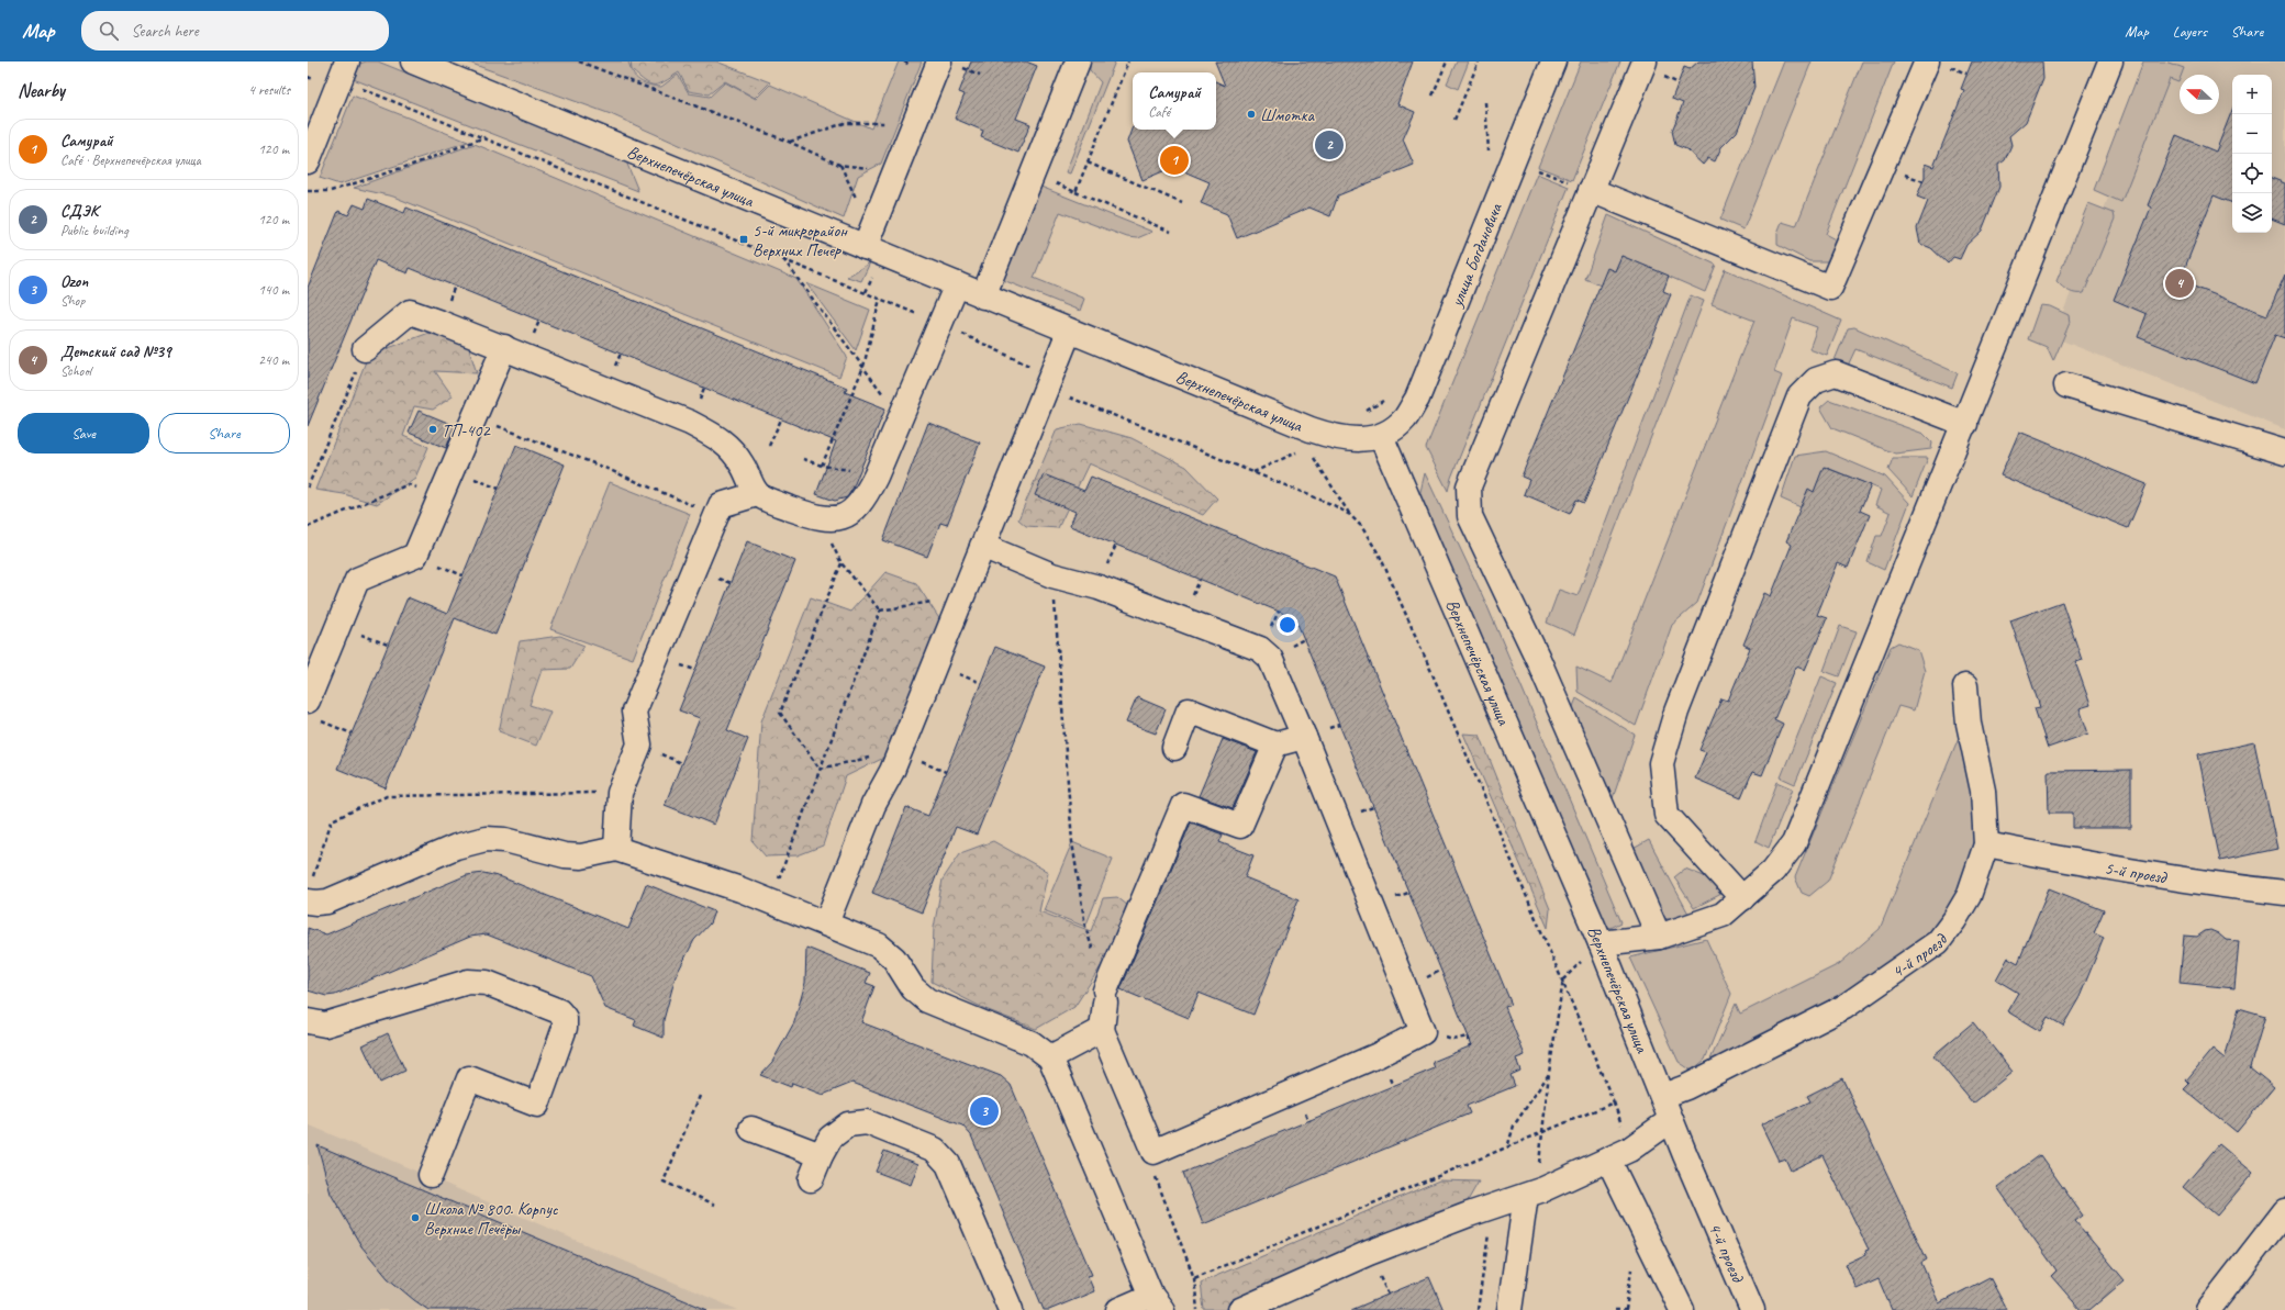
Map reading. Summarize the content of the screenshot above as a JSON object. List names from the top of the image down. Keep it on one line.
{"streets":{"street":["Верхнепечёрская улица","улица Богдановича","5-й проезд","4-й проезд"]},"crossings":[["Верхнепечёрская улица","улица Богдановича"],["Верхнепечёрская улица","4-й проезд"],["5-й проезд","4-й проезд"]],"places":{"other":["Шмотка","ТП-402","Школа № 800. Корпус Верхние Печёры"],"transit":["5-й микрорайон Верхних Печер"]},"north":"left","page":{"header":"Map","search":"Search here","nav":["Map","Layers","Share"],"heading":["Nearby","4 results"],"popup":["Самурай","Café"],"map_buttons":["+","−"],"list":[{"mark":"1","name":"Самурай","note":"Café · Верхнепечёрская улица","value":"120 m"},{"mark":"2","name":"СДЭК","note":"Public building","value":"120 m"},{"mark":"3","name":"Ozon","note":"Shop","value":"140 m"},{"mark":"4","name":"Детский сад №39","note":"School","value":"240 m"}],"pins":["2","1","4","3"],"buttons":["Save","Share"]}}
